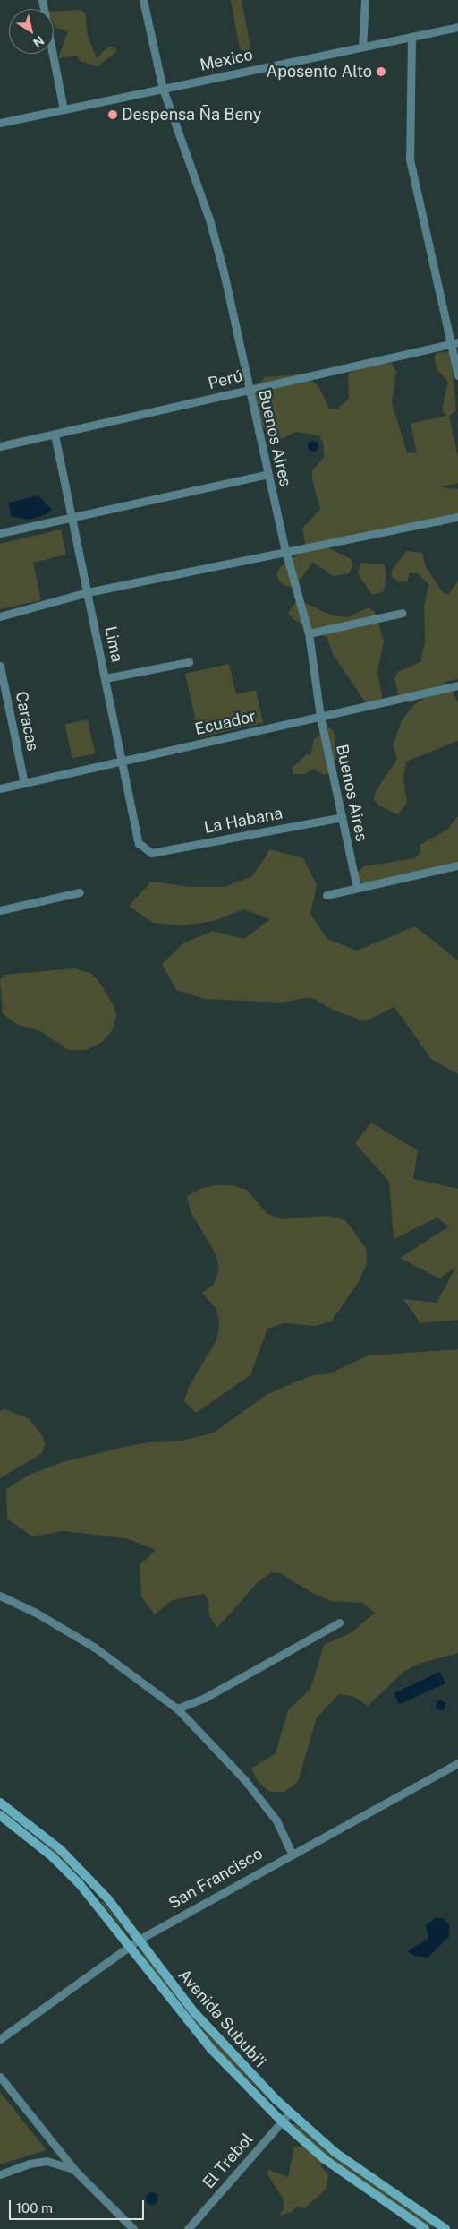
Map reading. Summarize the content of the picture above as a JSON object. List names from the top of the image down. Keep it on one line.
{"streets":{"street":["Mexico","Perú","Buenos Aires","Lima","Caracas","Ecuador","La Habana","San Francisco","Avenida Sububi'i","El Trebol"]},"crossings":[["Mexico","Buenos Aires"],["Perú","Buenos Aires"],["Perú","Lima"],["Buenos Aires","Ecuador"],["Buenos Aires","La Habana"],["Lima","Ecuador"],["Lima","La Habana"],["Caracas","Ecuador"],["San Francisco","Avenida Sububi'i"],["Avenida Sububi'i","El Trebol"]],"places":["Aposento Alto","Despensa Ña Beny"],"scale_bar":"100 m","north":"bottom right"}
